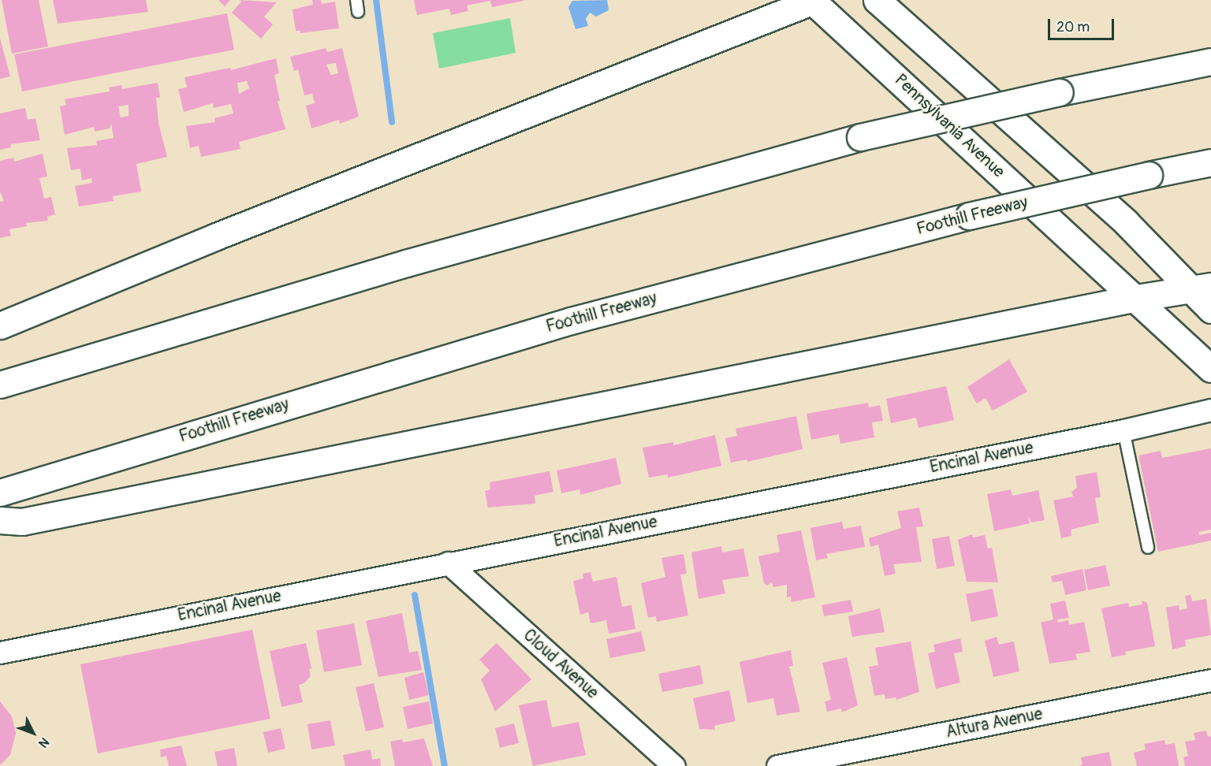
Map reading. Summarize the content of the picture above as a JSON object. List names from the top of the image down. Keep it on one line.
{"streets":{"main road":["Pennsylvania Avenue","Foothill Freeway"],"street":["Encinal Avenue","Cloud Avenue","Altura Avenue"]},"crossings":[["Encinal Avenue","Cloud Avenue"]],"scale_bar":"20 m","north":"bottom right"}
